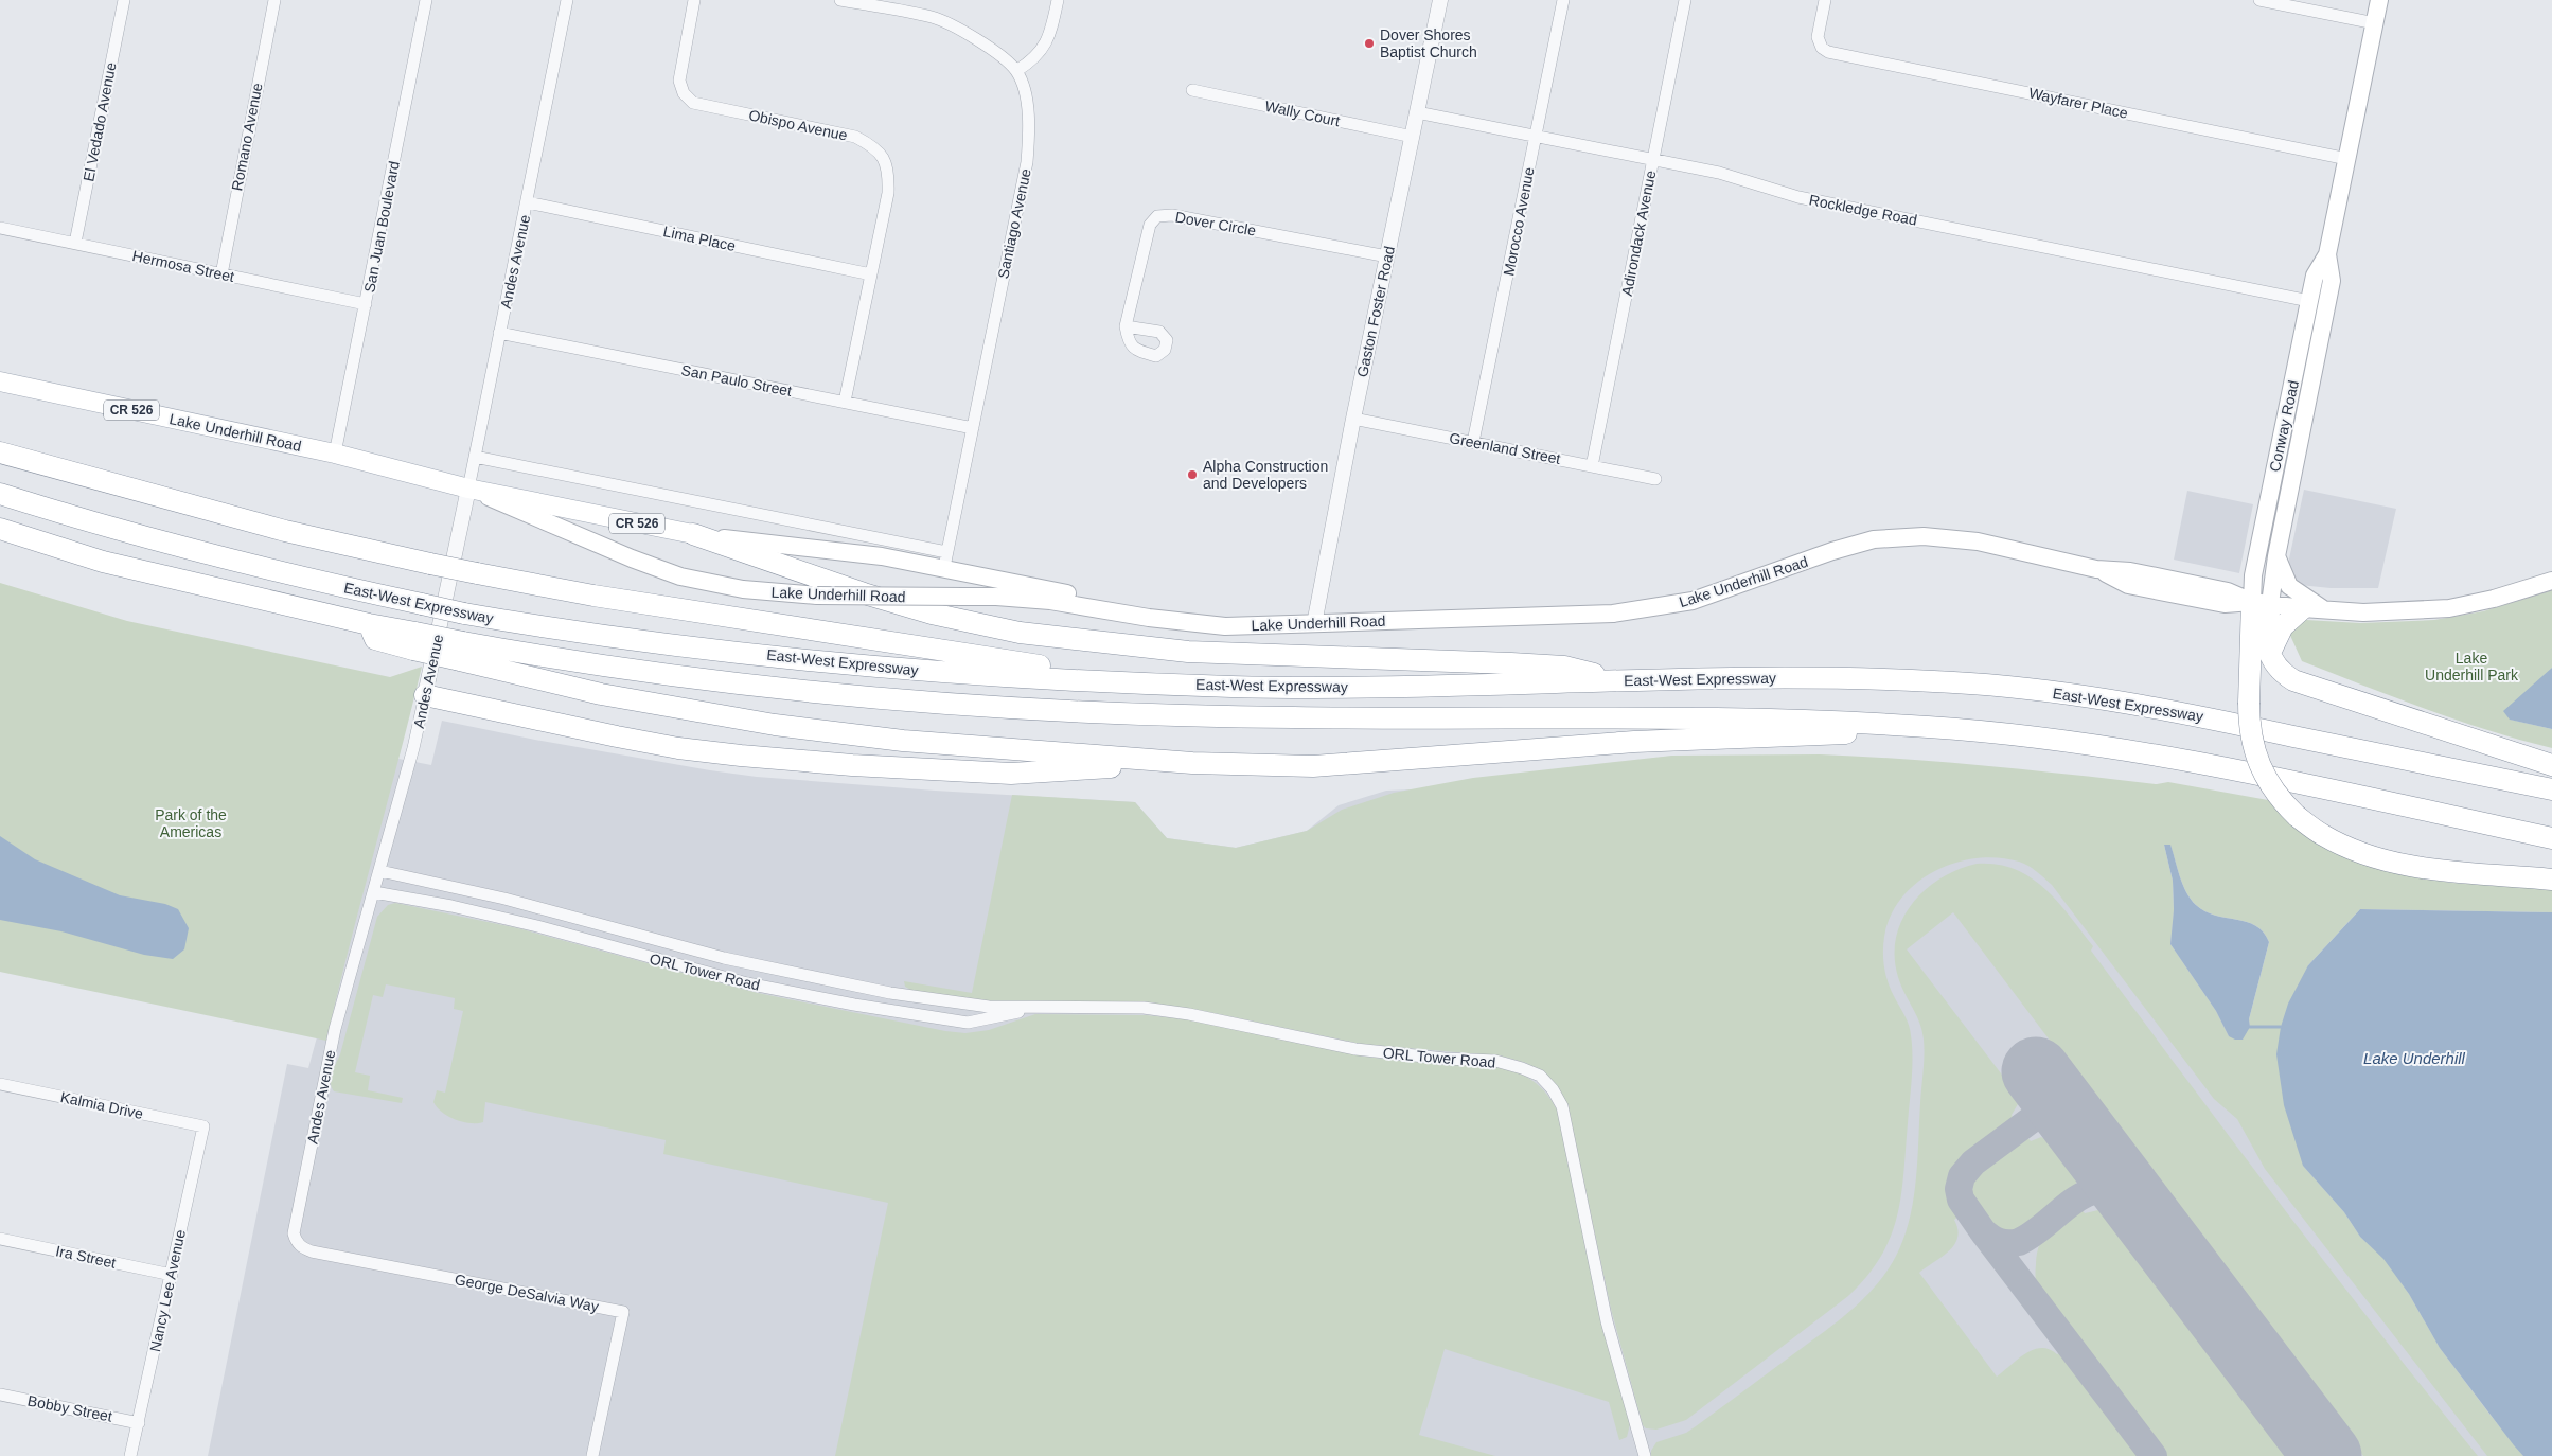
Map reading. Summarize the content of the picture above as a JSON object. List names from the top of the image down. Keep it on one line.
{"streets":{"highway":["East-West Expressway"],"main road":["CR 526","Conway Road","Lake Underhill Road"],"street":["Wayfarer Place","Wally Court","El Vedado Avenue","Obispo Avenue","Romano Avenue","Rockledge Road","Morocco Avenue","Santiago Avenue","Dover Circle","San Juan Boulevard","Adirondack Avenue","Lima Place","Andes Avenue","Hermosa Street","Gaston Foster Road","San Paulo Street","Greenland Street","ORL Tower Road","Kalmia Drive","Ira Street","Nancy Lee Avenue","George DeSalvia Way","Bobby Street"]},"crossings":[["Wayfarer Place","Conway Road"],["Wally Court","Gaston Foster Road"],["El Vedado Avenue","Hermosa Street"],["Obispo Avenue","Lima Place"],["Obispo Avenue","San Paulo Street"],["Romano Avenue","Hermosa Street"],["Rockledge Road","Morocco Avenue"],["Rockledge Road","Adirondack Avenue"],["Rockledge Road","Gaston Foster Road"],["Rockledge Road","Conway Road"],["Morocco Avenue","Greenland Street"],["Santiago Avenue","San Paulo Street"],["Santiago Avenue","Lake Underhill Road"],["Dover Circle","Gaston Foster Road"],["San Juan Boulevard","Hermosa Street"],["San Juan Boulevard","Lake Underhill Road"],["Adirondack Avenue","Greenland Street"],["Lima Place","Andes Avenue"],["Andes Avenue","San Paulo Street"],["Andes Avenue","Lake Underhill Road"],["Andes Avenue","ORL Tower Road"],["Andes Avenue","George DeSalvia Way"],["Gaston Foster Road","Lake Underhill Road"],["Gaston Foster Road","Greenland Street"],["Conway Road","Lake Underhill Road"],["Kalmia Drive","Nancy Lee Avenue"],["Ira Street","Nancy Lee Avenue"],["Nancy Lee Avenue","Bobby Street"]],"water":["Lake Underhill"],"parks":["Lake Underhill Park","Park of the Americas"],"places":["Dover Shores Baptist Church","Alpha Construction and Developers"]}
